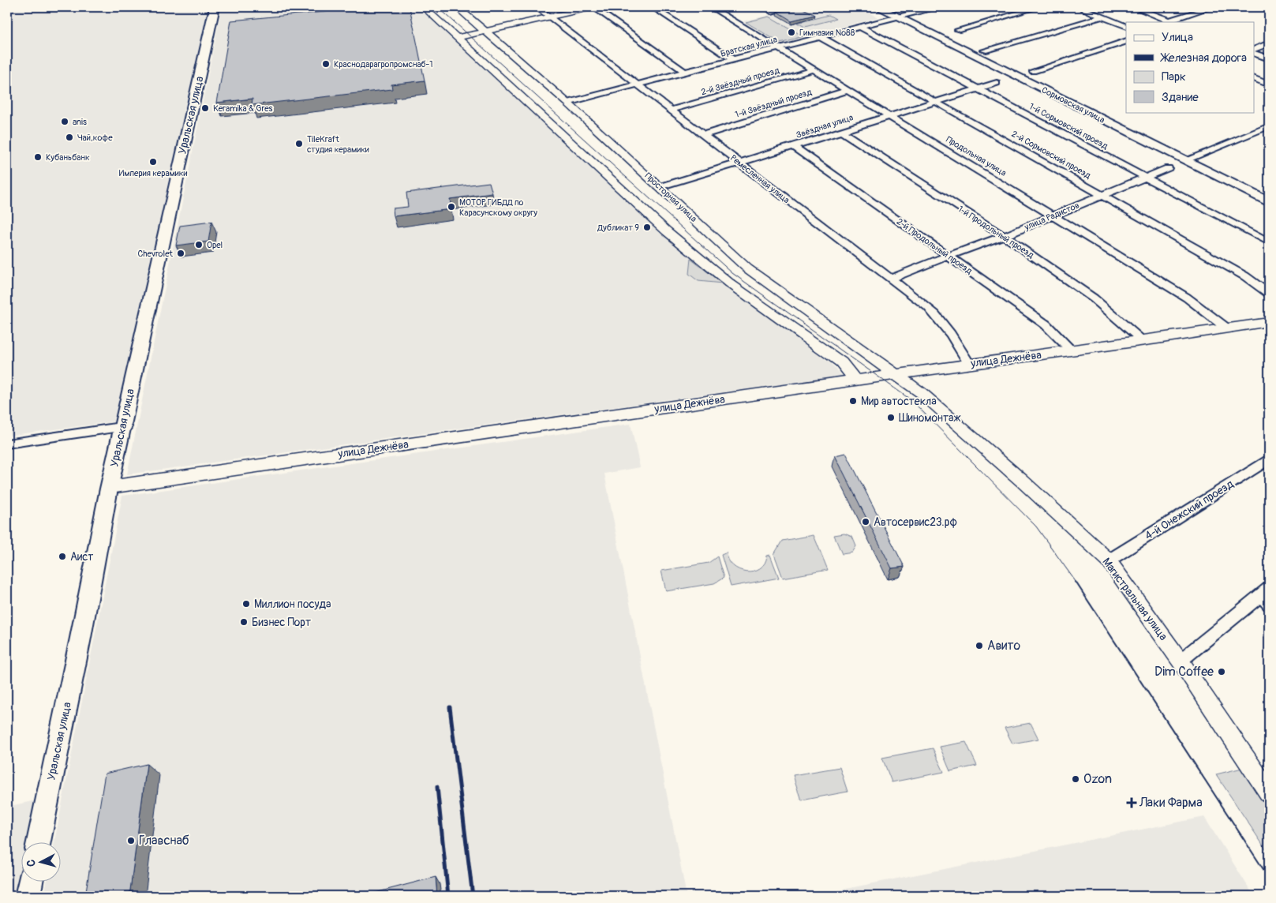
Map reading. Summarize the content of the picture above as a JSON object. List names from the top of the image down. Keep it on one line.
{"streets":{"main road":["Сормовская улица","Уральская улица"],"street":["Братская улица","2-й Звёздный проезд","1-й Звёздный проезд","Звёздная улица","1-й Сормовский проезд","2-й Сормовский проезд","Продольная улица","Ремесленная улица","Просторная улица","улица Радистов","1-й Продольный проезд","2-й Продольный проезд","улица Дежнёва","4-й Онежский проезд","Магистральная улица"]},"crossings":[["Братская улица","Сормовская улица"],["Братская улица","1-й Сормовский проезд"],["Братская улица","2-й Сормовский проезд"],["Братская улица","Продольная улица"],["Братская улица","Ремесленная улица"],["Братская улица","Просторная улица"],["2-й Звёздный проезд","Продольная улица"],["2-й Звёздный проезд","Ремесленная улица"],["1-й Звёздный проезд","Продольная улица"],["1-й Звёздный проезд","Ремесленная улица"],["Уральская улица","улица Дежнёва"],["Звёздная улица","1-й Сормовский проезд"],["Звёздная улица","2-й Сормовский проезд"],["Звёздная улица","Продольная улица"],["Звёздная улица","Ремесленная улица"],["Звёздная улица","Просторная улица"],["Звёздная улица","1-й Продольный проезд"],["Звёздная улица","2-й Продольный проезд"],["1-й Сормовский проезд","улица Радистов"],["2-й Сормовский проезд","улица Радистов"],["Продольная улица","улица Радистов"],["Продольная улица","улица Дежнёва"],["Ремесленная улица","улица Радистов"],["Ремесленная улица","улица Дежнёва"],["Просторная улица","улица Дежнёва"],["Просторная улица","Магистральная улица"],["улица Радистов","1-й Продольный проезд"],["улица Радистов","2-й Продольный проезд"],["1-й Продольный проезд","улица Дежнёва"],["2-й Продольный проезд","улица Дежнёва"],["улица Дежнёва","Магистральная улица"],["4-й Онежский проезд","Магистральная улица"]],"places":{"other":["Гимназия №88","Краснодарагропромснаб-1","Keramika & Gres","anis","Чай,кофе","TileKraft студия керамики","Кубаньбанк","Империя керамики","МОТОР ГИБДД по Карасунскому округу","Дубликат 9","Opel","Chevrolet","Мир автостекла","Шиномонтаж","Автосервис23.рф","Аист","Миллион посуда","Бизнес Порт","Авито","Dim Coffee","Ozon","Главснаб"],"health":["Лаки Фарма"]},"legend":["Улица","Железная дорога","Парк","Здание"],"north":"left"}
